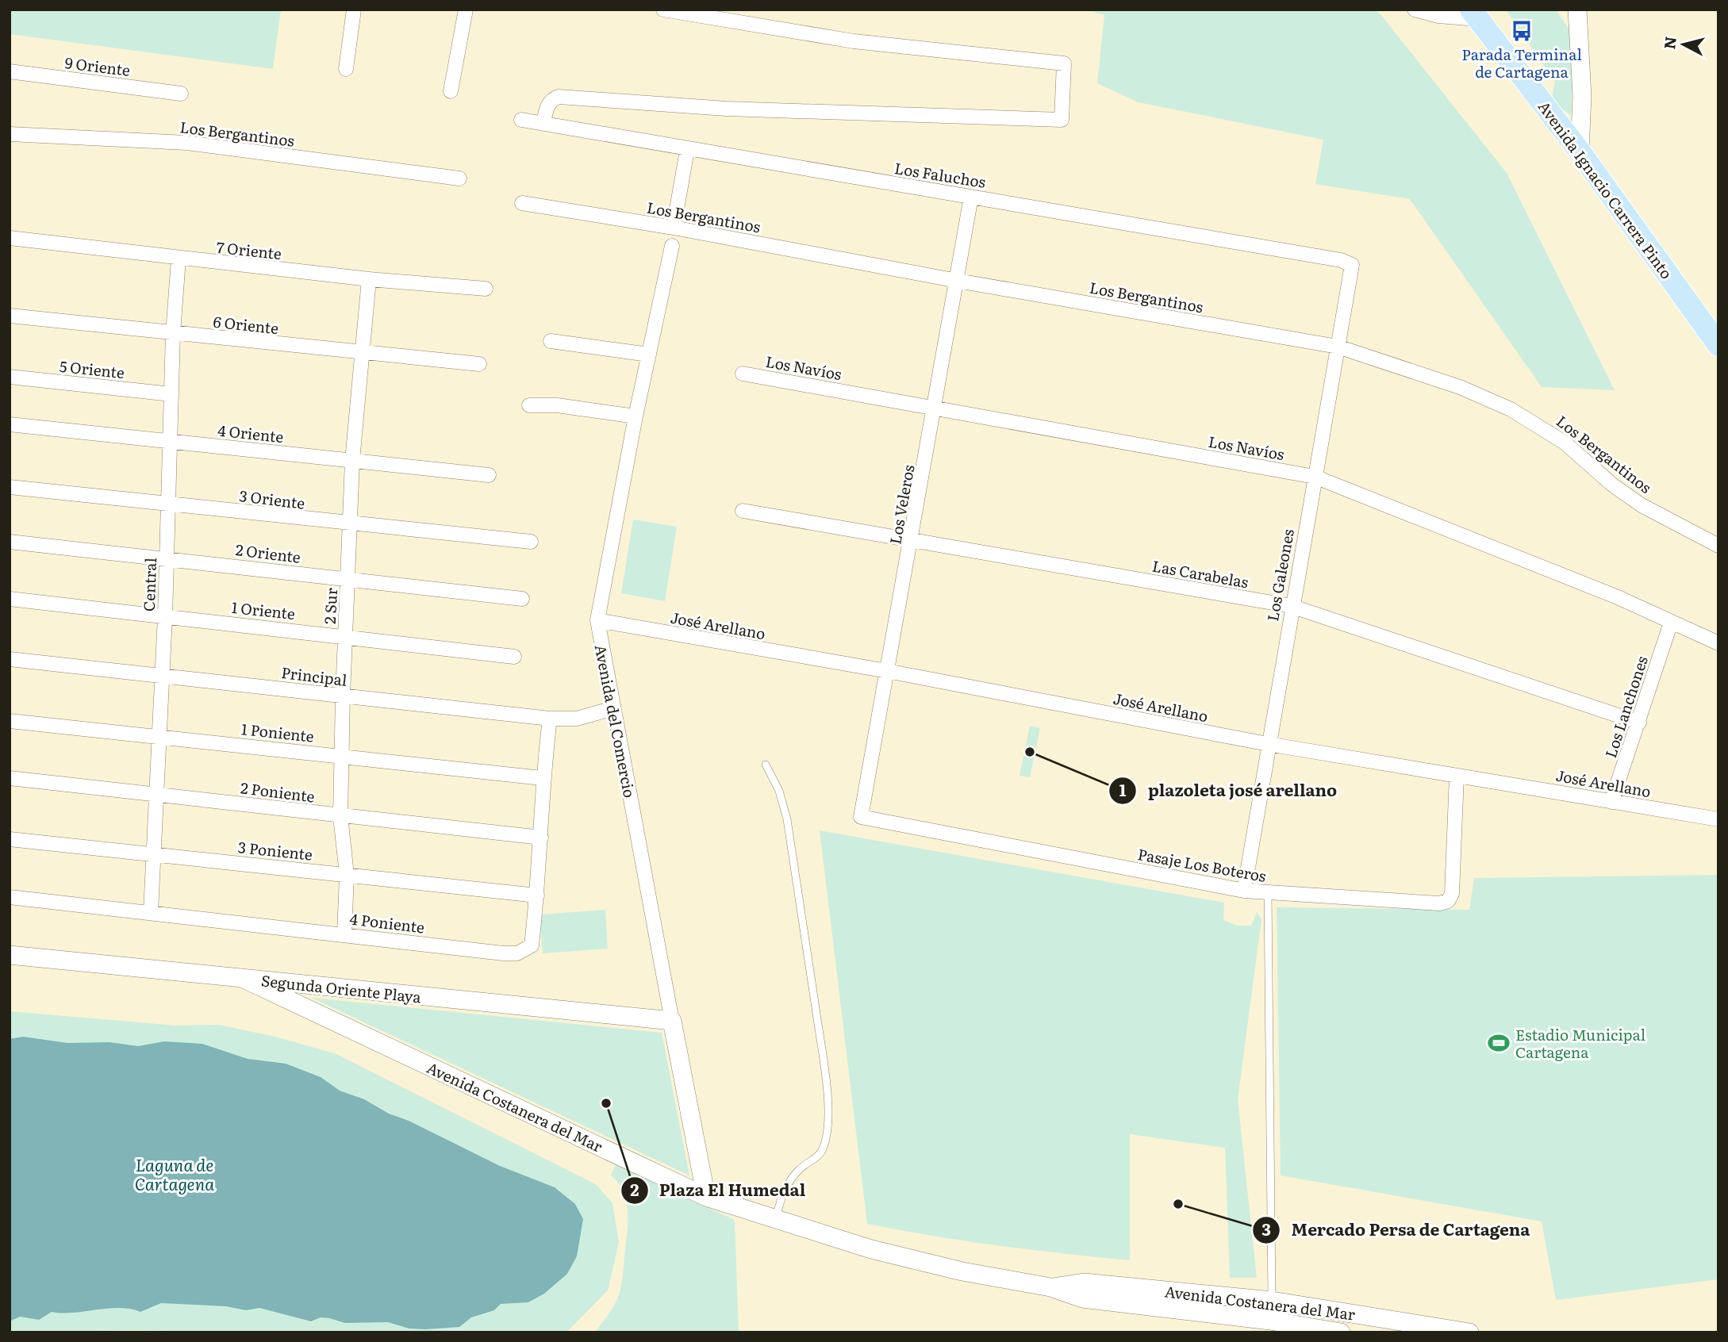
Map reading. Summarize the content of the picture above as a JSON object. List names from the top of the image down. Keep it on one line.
{"streets":{"main road":["Avenida Ignacio Carrera Pinto"],"street":["9 Oriente","Los Bergantinos","Los Faluchos","7 Oriente","6 Oriente","Los Navíos","5 Oriente","4 Oriente","3 Oriente","Los Veleros","2 Oriente","Las Carabelas","Los Galeones","Central","2 Sur","1 Oriente","José Arellano","Principal","Los Lanchones","Avenida del Comercio","1 Poniente","2 Poniente","3 Poniente","Pasaje Los Boteros","4 Poniente","Segunda Oriente Playa","Avenida Costanera del Mar"]},"crossings":[["Los Bergantinos","Los Veleros"],["Los Bergantinos","Los Galeones"],["Los Faluchos","Los Veleros"],["Los Faluchos","Los Galeones"],["7 Oriente","Central"],["7 Oriente","2 Sur"],["6 Oriente","Central"],["6 Oriente","2 Sur"],["Los Navíos","Los Veleros"],["Los Navíos","Los Galeones"],["Los Navíos","Los Lanchones"],["5 Oriente","Central"],["4 Oriente","Central"],["4 Oriente","2 Sur"],["3 Oriente","Central"],["3 Oriente","2 Sur"],["Los Veleros","Las Carabelas"],["Los Veleros","José Arellano"],["Los Veleros","Pasaje Los Boteros"],["2 Oriente","Central"],["2 Oriente","2 Sur"],["Las Carabelas","Los Galeones"],["Las Carabelas","Los Lanchones"],["Los Galeones","José Arellano"],["Los Galeones","Pasaje Los Boteros"],["Central","1 Oriente"],["Central","Principal"],["Central","1 Poniente"],["Central","2 Poniente"],["Central","3 Poniente"],["Central","4 Poniente"],["2 Sur","1 Oriente"],["2 Sur","Principal"],["2 Sur","1 Poniente"],["2 Sur","2 Poniente"],["2 Sur","3 Poniente"],["2 Sur","4 Poniente"],["José Arellano","Los Lanchones"],["José Arellano","Avenida del Comercio"],["José Arellano","Pasaje Los Boteros"],["Principal","Avenida del Comercio"],["Principal","4 Poniente"],["Avenida del Comercio","Segunda Oriente Playa"],["Avenida del Comercio","Avenida Costanera del Mar"],["1 Poniente","4 Poniente"],["2 Poniente","4 Poniente"],["3 Poniente","4 Poniente"],["Segunda Oriente Playa","Avenida Costanera del Mar"]],"water":["Laguna de Cartagena"],"places":{"bus stop":["Parada Terminal de Cartagena"],"other":["plazoleta josé arellano","Plaza El Humedal","Mercado Persa de Cartagena"],"sports":["Estadio Municipal Cartagena"]},"north":"left"}
